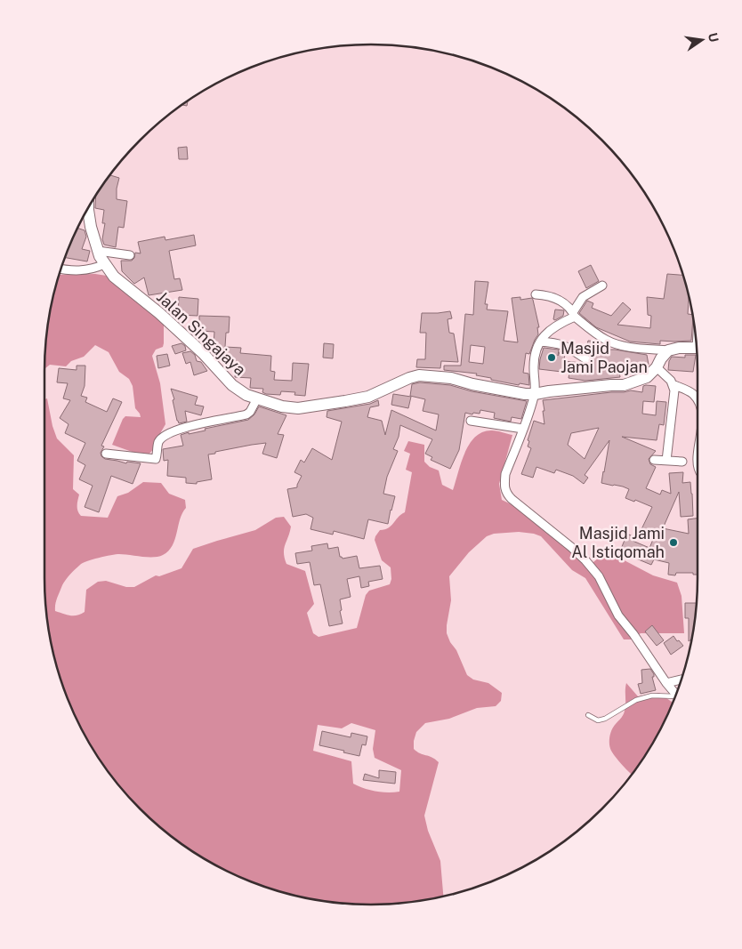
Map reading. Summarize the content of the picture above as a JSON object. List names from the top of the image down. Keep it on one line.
{"streets":{"street":["Jalan Singajaya"]},"places":["Masjid Jami Paojan","Masjid Jami Al Istiqomah"],"north":"right"}
